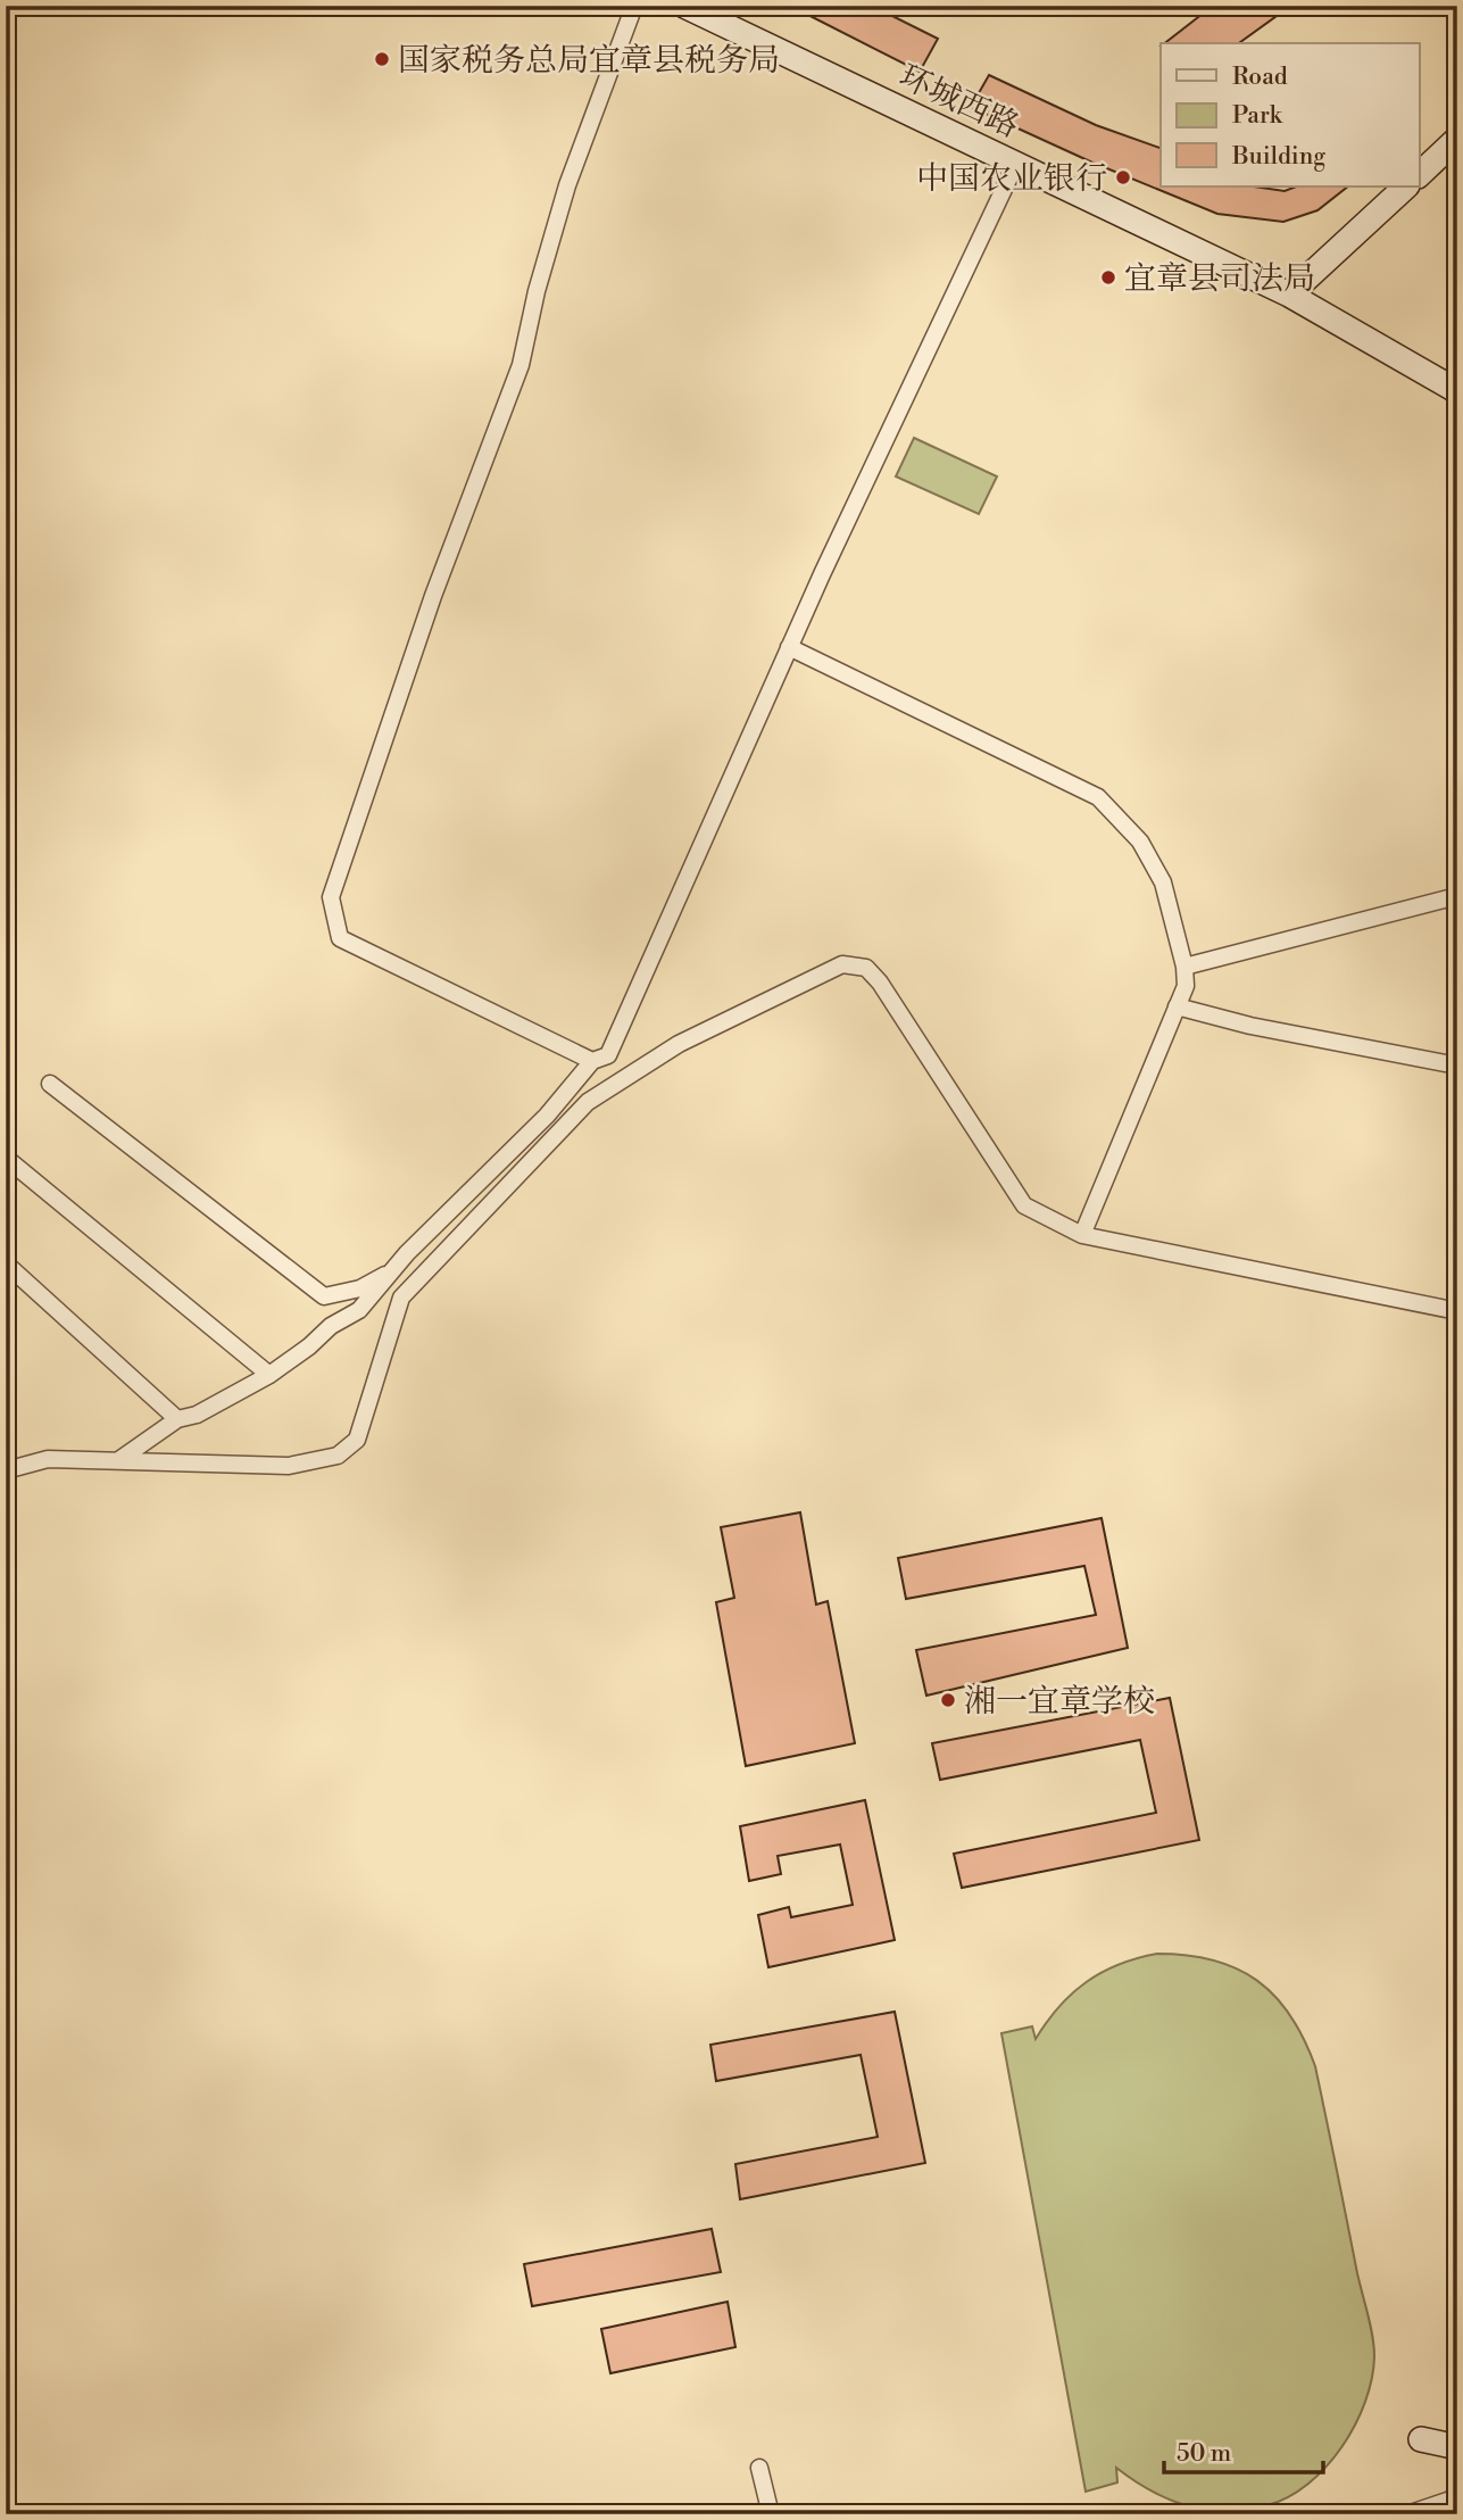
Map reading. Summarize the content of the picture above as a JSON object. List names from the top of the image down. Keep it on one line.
{"streets":{"main road":["环城西路"]},"places":["国家税务总局宜章县税务局","中国农业银行","宜章县司法局","湘一宜章学校"],"legend":["Road","Park","Building"],"scale_bar":"50 m"}
